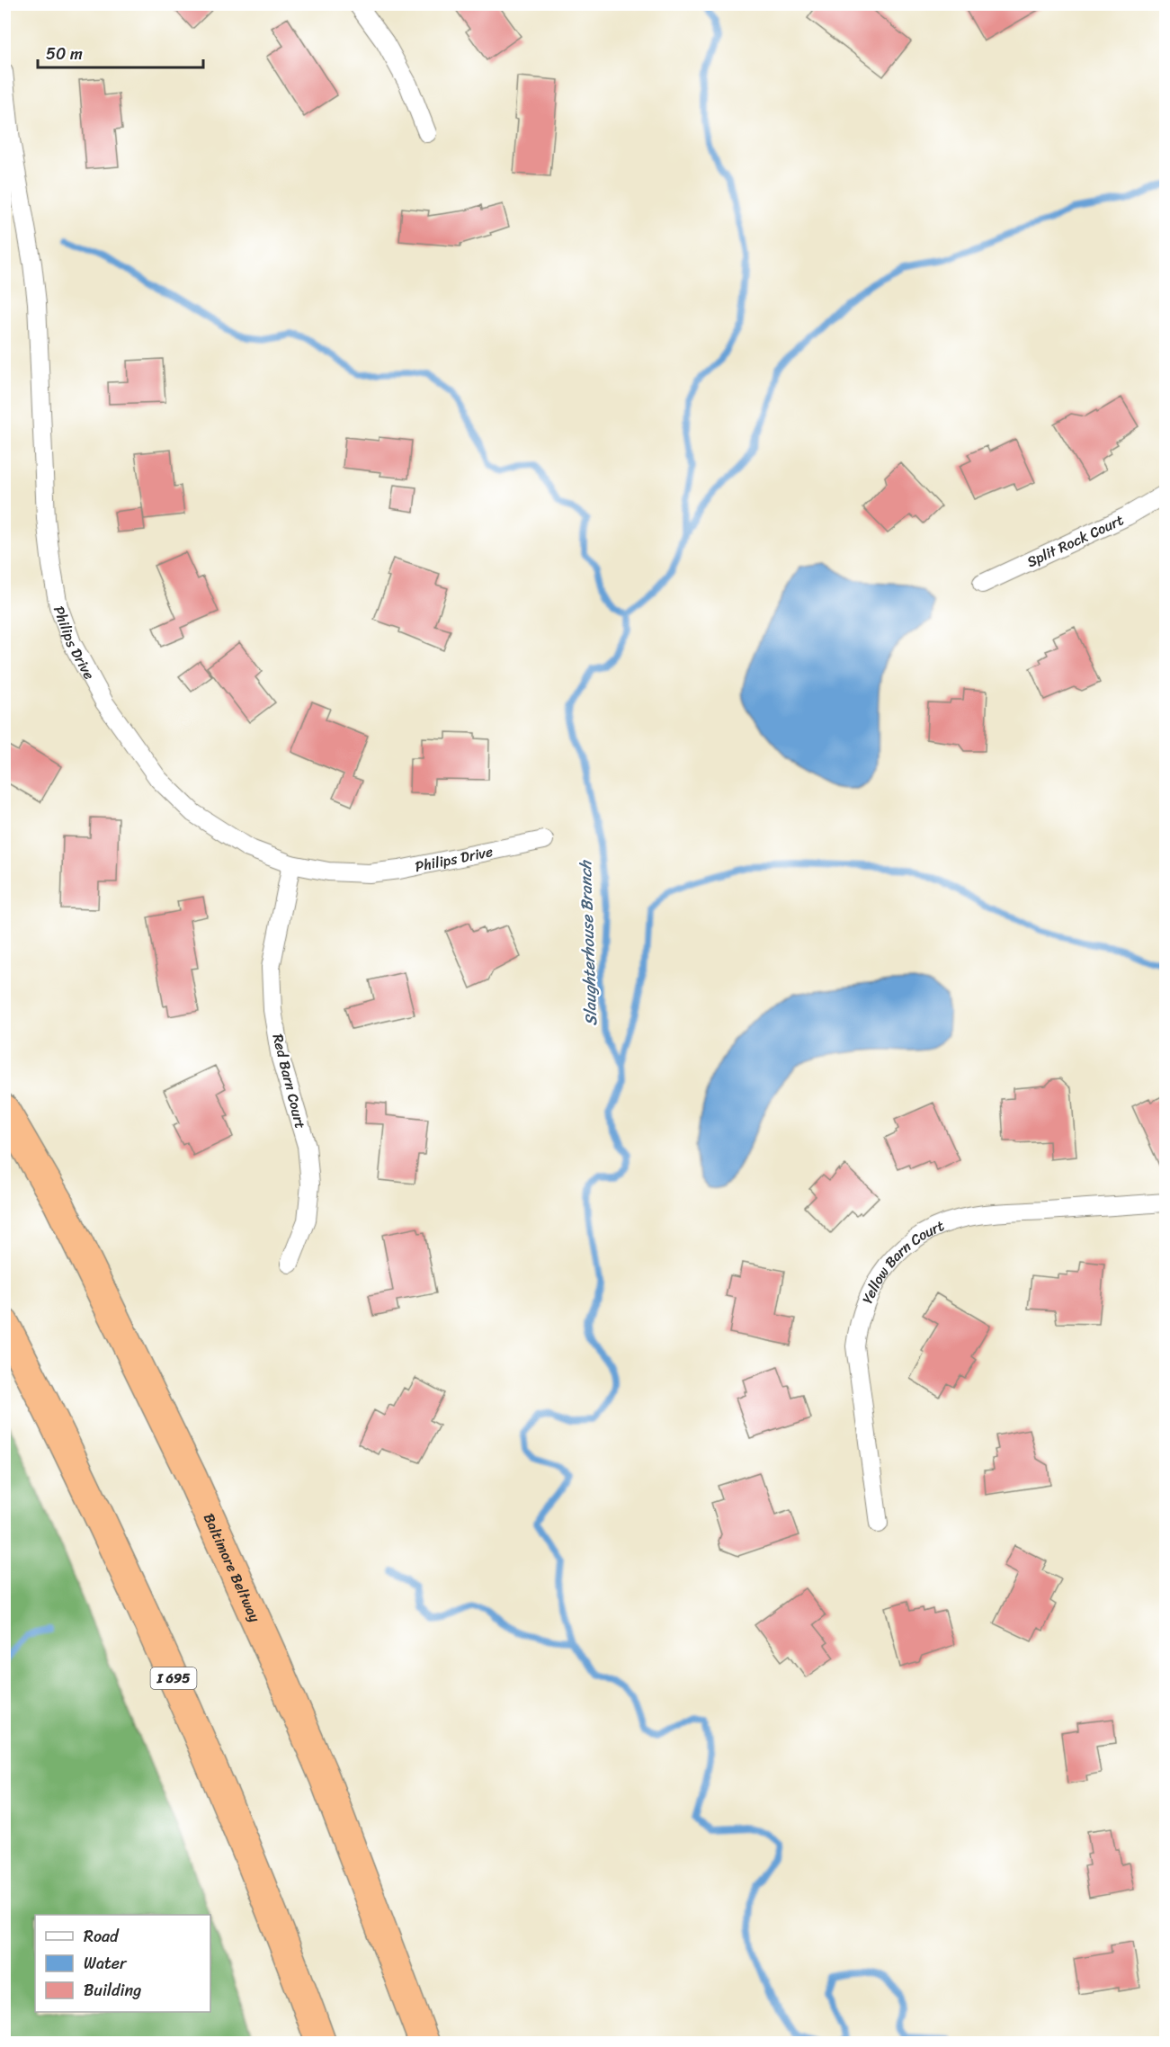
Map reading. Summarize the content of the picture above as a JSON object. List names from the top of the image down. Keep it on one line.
{"streets":{"highway":["Baltimore Beltway","I 695"],"street":["Split Rock Court","Philips Drive","Red Barn Court","Yellow Barn Court"]},"crossings":[["Philips Drive","Red Barn Court"]],"water":["Slaughterhouse Branch"],"legend":["Road","Water","Building"],"scale_bar":"50 m"}
